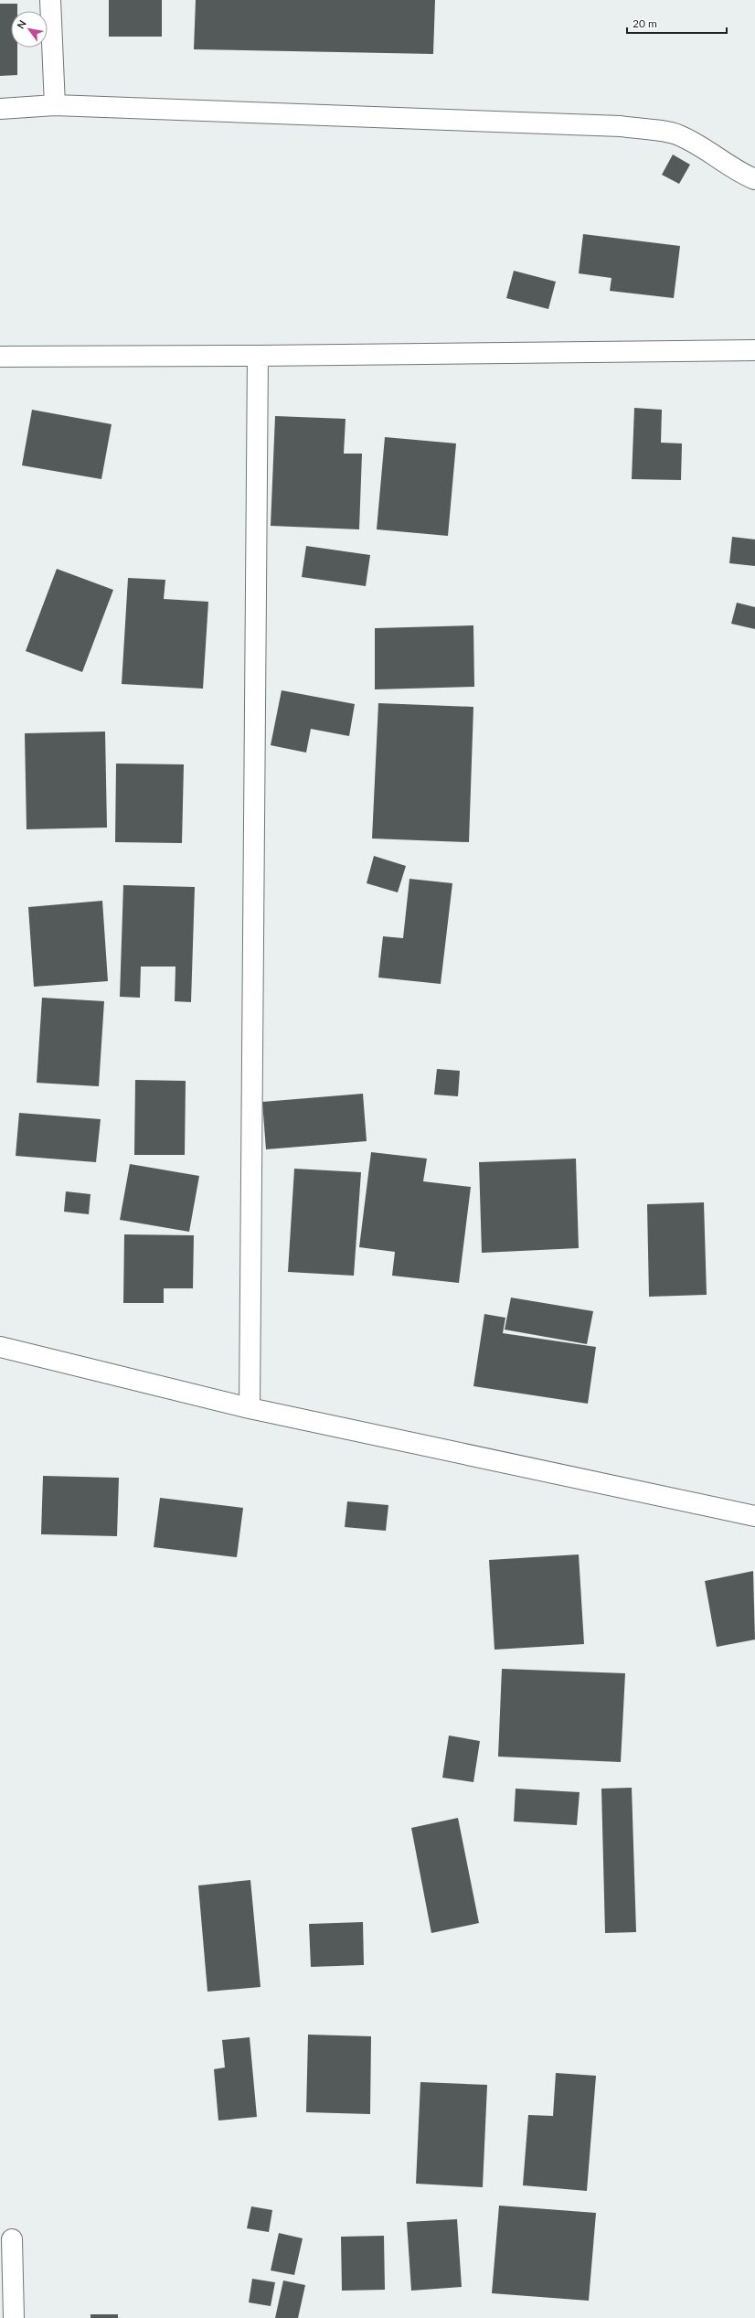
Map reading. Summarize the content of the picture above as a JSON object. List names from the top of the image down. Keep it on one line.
{"scale_bar":"20 m","north":"top left"}
